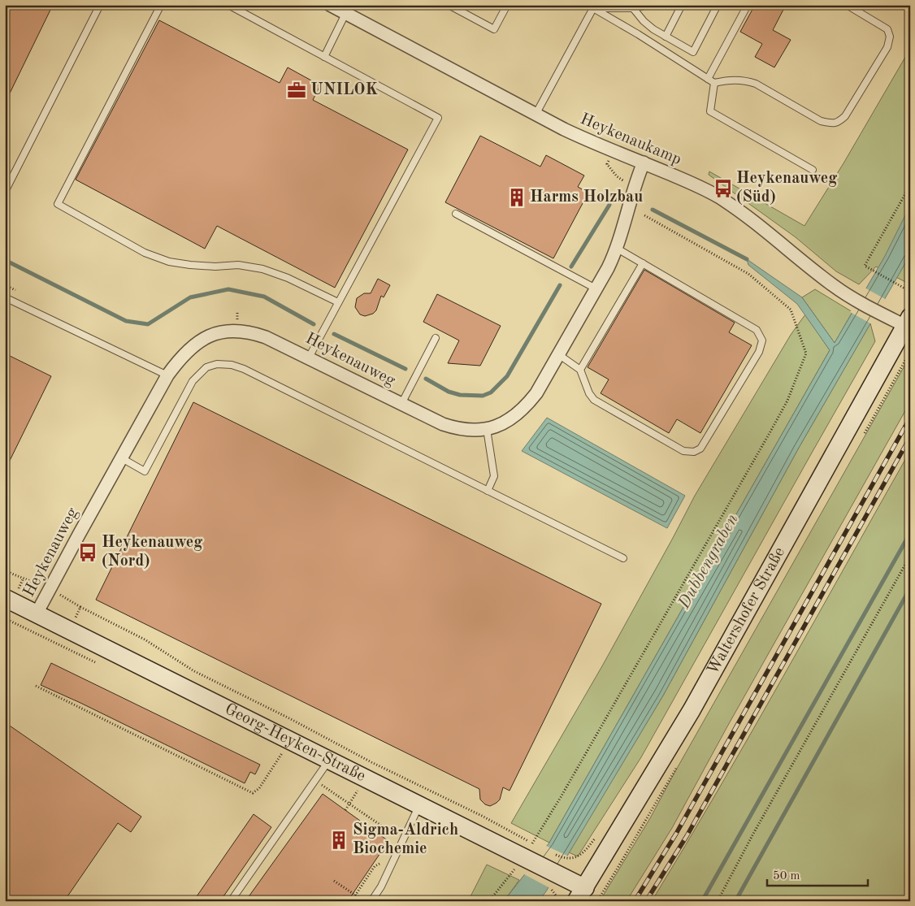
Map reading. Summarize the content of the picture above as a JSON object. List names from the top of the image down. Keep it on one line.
{"streets":{"main road":["Waltershofer Straße","Georg-Heyken-Straße"],"street":["Heykenaukamp","Heykenauweg"]},"crossings":[["Heykenaukamp","Heykenauweg"],["Heykenaukamp","Waltershofer Straße"],["Heykenauweg","Georg-Heyken-Straße"],["Waltershofer Straße","Georg-Heyken-Straße"]],"water":["Dubbengraben"],"places":{"office":["UNILOK"],"bus stop":["Heykenauweg (Süd)","Heykenauweg (Nord)"],"building":["Harms Holzbau","Sigma-Aldrich Biochemie"]},"scale_bar":"50 m"}
